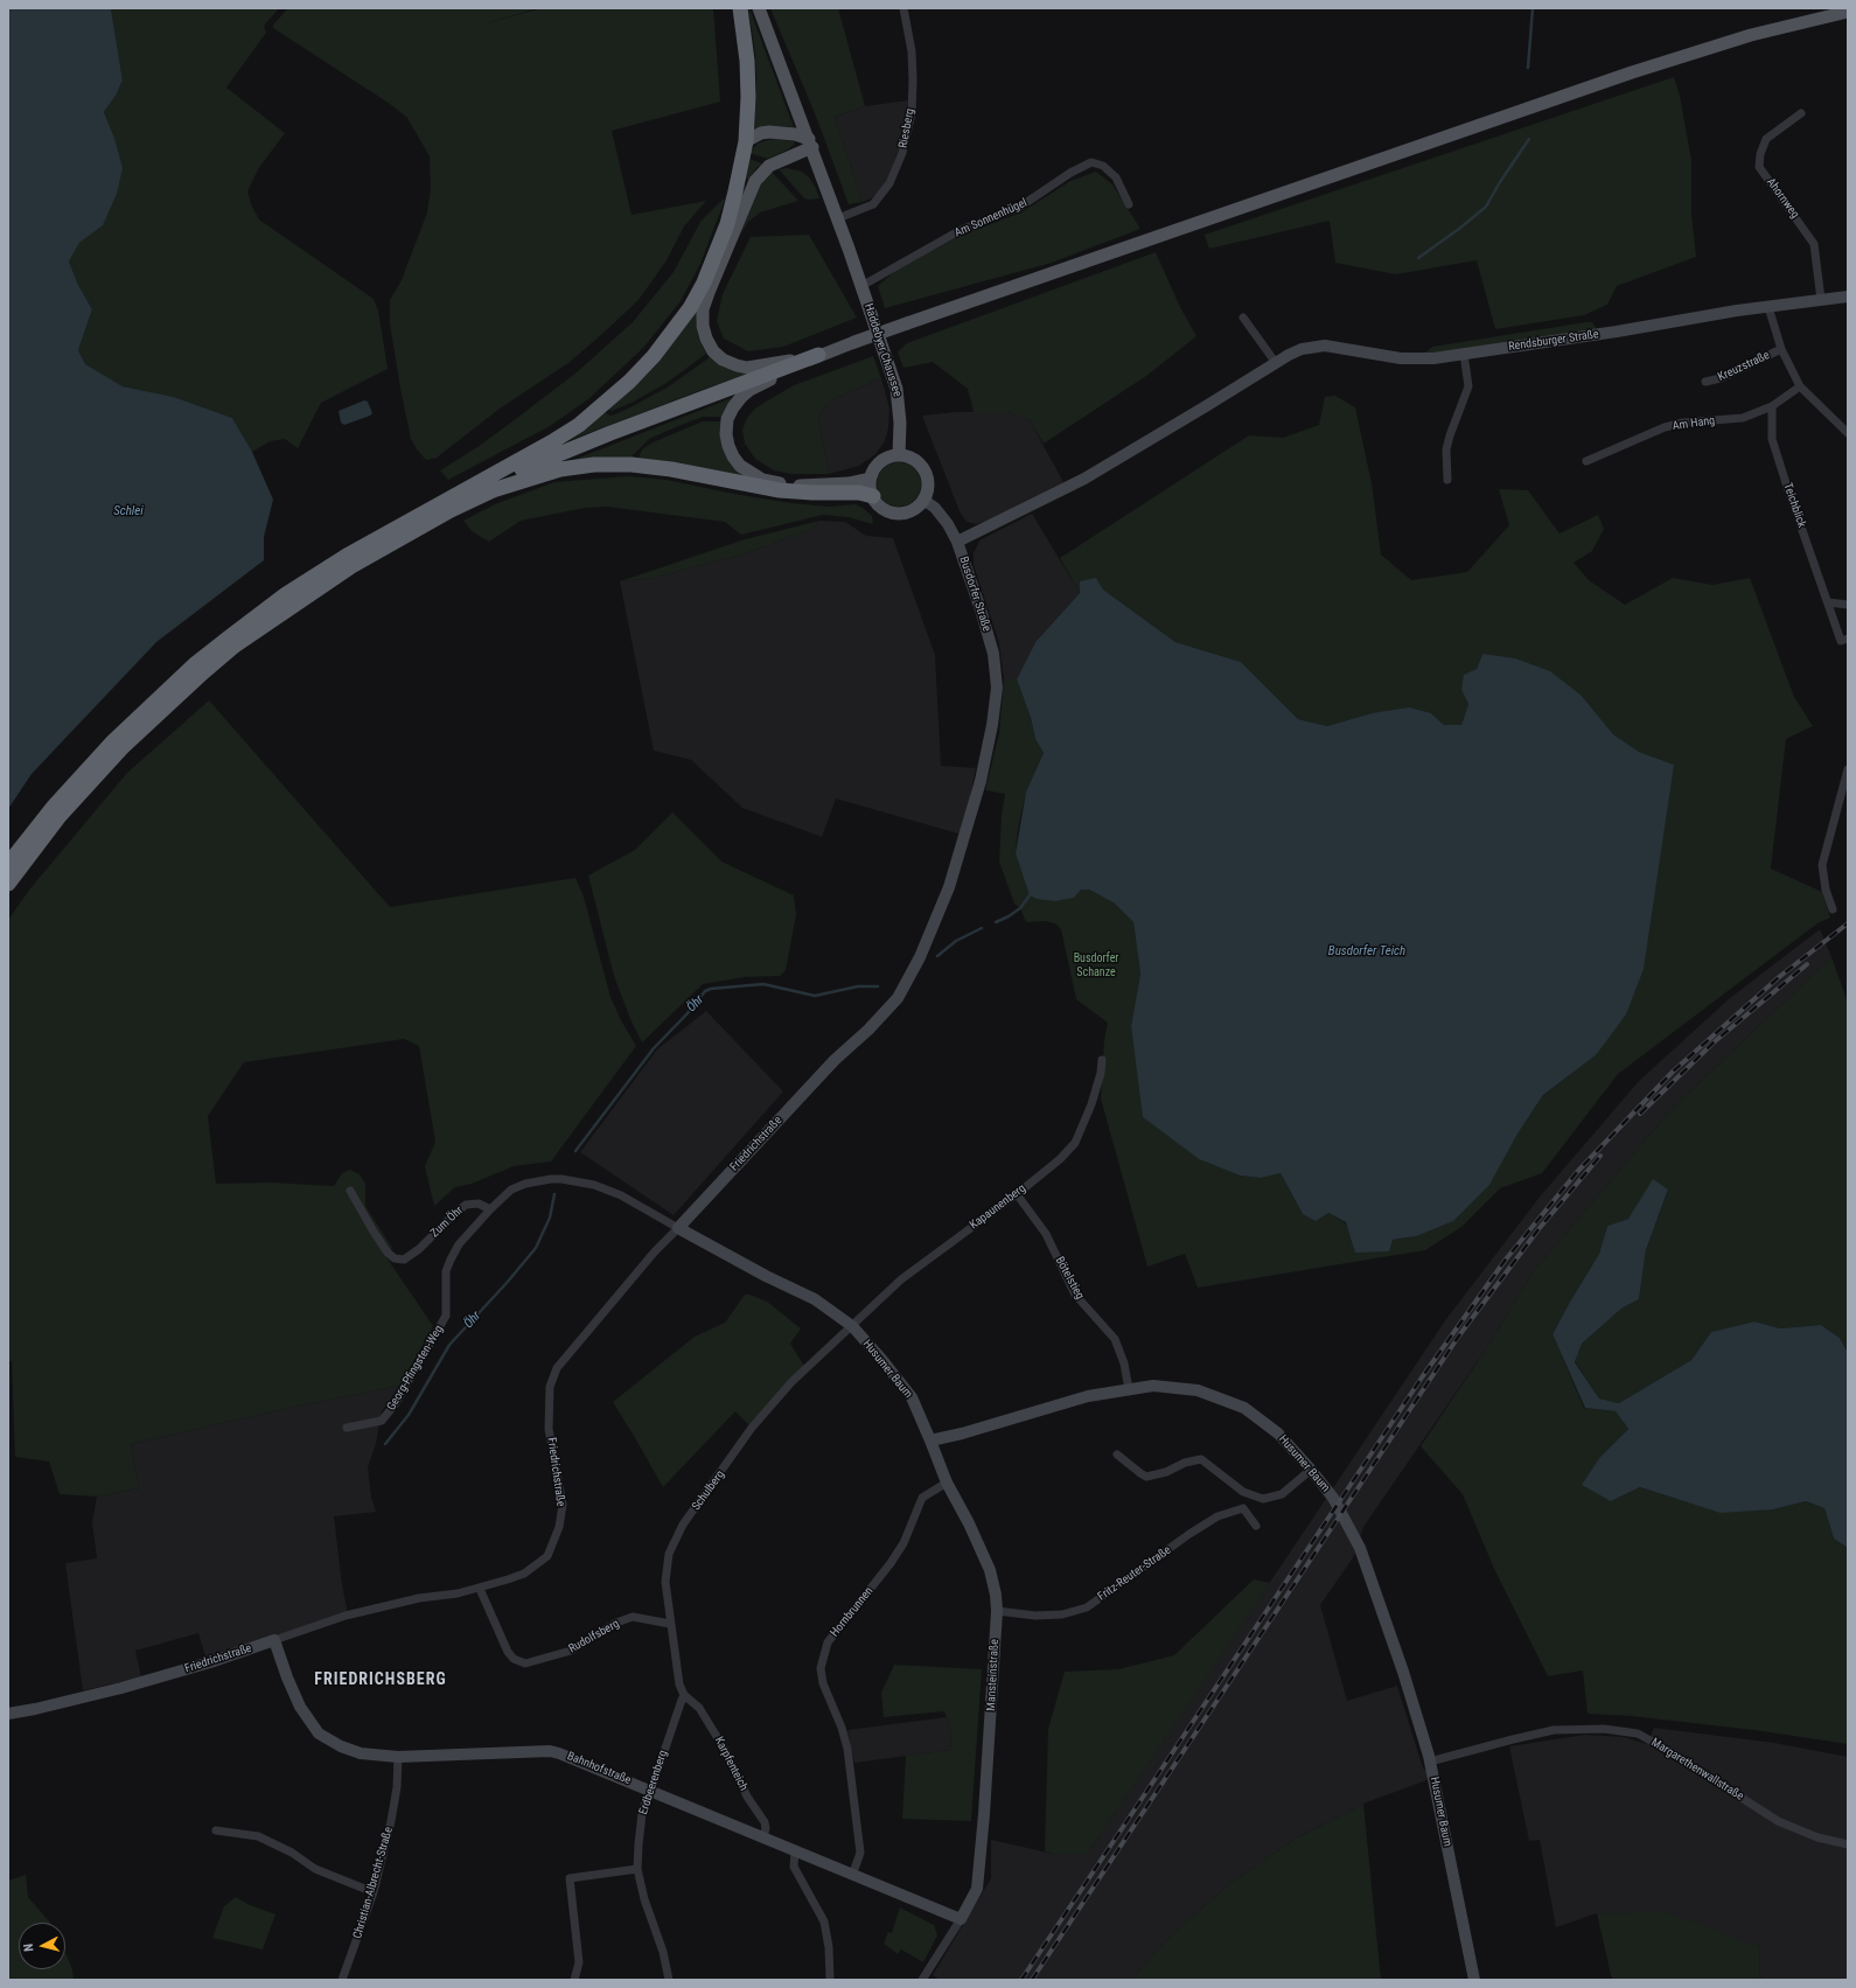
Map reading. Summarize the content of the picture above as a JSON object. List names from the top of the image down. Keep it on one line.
{"streets":{"main road":["Haddebyer Chaussee"],"street":["Riesberg","Ahornweg","Am Sonnenhügel","Rendsburger Straße","Kreuzstraße","Am Hang","Teichblick","Busdorfer Straße","Friedrichstraße","Kapaunenberg","Zum Öhr","Bötelstieg","Georg-Pfingsten-Weg","Husumer Baum","Schulberg","Fritz-Reuter-Straße","Hornbrunnen","Rudolfsberg","Mansteinstraße","Karpfenteich","Bahnhofstraße","Margarethenwallstraße","Erdbeerenberg","Christian-Albrecht-Straße"]},"crossings":[["Riesberg","Haddebyer Chaussee"],["Ahornweg","Rendsburger Straße"],["Am Sonnenhügel","Haddebyer Chaussee"],["Rendsburger Straße","Kreuzstraße"],["Rendsburger Straße","Busdorfer Straße"],["Kreuzstraße","Am Hang"],["Am Hang","Teichblick"],["Busdorfer Straße","Friedrichstraße"],["Friedrichstraße","Husumer Baum"],["Friedrichstraße","Rudolfsberg"],["Friedrichstraße","Bahnhofstraße"],["Kapaunenberg","Bötelstieg"],["Kapaunenberg","Husumer Baum"],["Kapaunenberg","Schulberg"],["Zum Öhr","Georg-Pfingsten-Weg"],["Bötelstieg","Husumer Baum"],["Husumer Baum","Schulberg"],["Husumer Baum","Mansteinstraße"],["Husumer Baum","Margarethenwallstraße"],["Schulberg","Rudolfsberg"],["Schulberg","Karpfenteich"],["Schulberg","Erdbeerenberg"],["Fritz-Reuter-Straße","Mansteinstraße"],["Hornbrunnen","Mansteinstraße"],["Hornbrunnen","Bahnhofstraße"],["Mansteinstraße","Bahnhofstraße"],["Karpfenteich","Bahnhofstraße"],["Karpfenteich","Erdbeerenberg"],["Bahnhofstraße","Erdbeerenberg"],["Bahnhofstraße","Christian-Albrecht-Straße"]],"districts":["FRIEDRICHSBERG"],"water":["Schlei","Busdorfer Teich","Öhr"],"parks":["Busdorfer Schanze"],"north":"left"}
